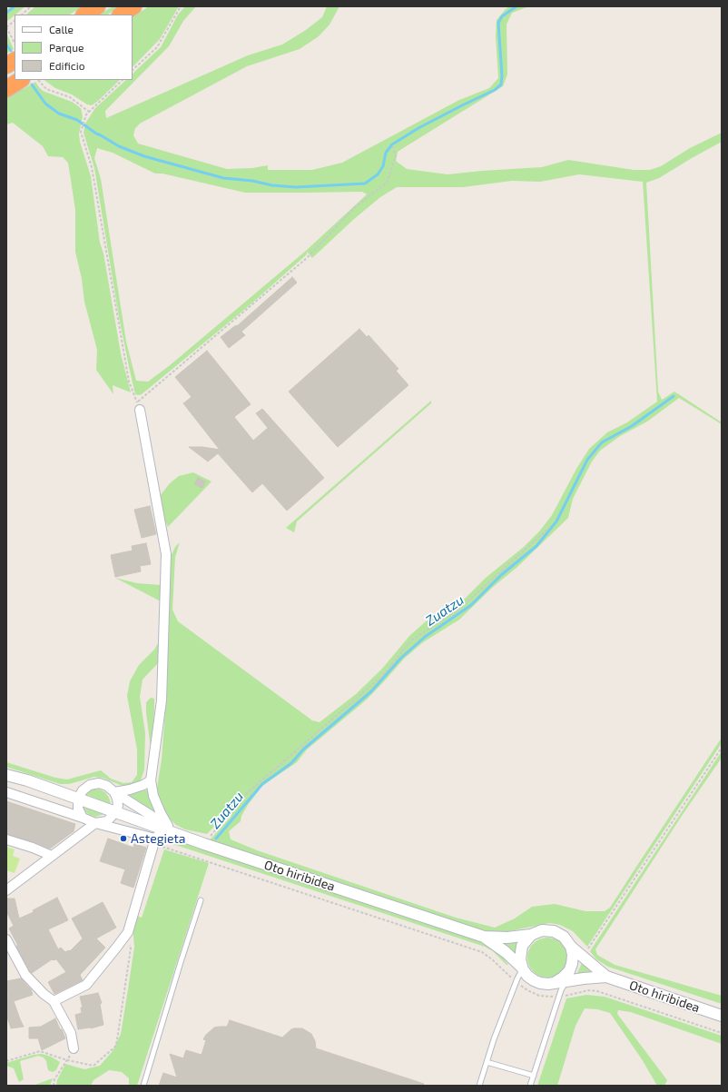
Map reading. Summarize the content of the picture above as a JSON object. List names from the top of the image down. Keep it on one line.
{"streets":{"street":["Oto hiribidea"]},"water":["Zuatzu"],"places":["Astegieta"],"legend":["Calle","Parque","Edificio"]}
